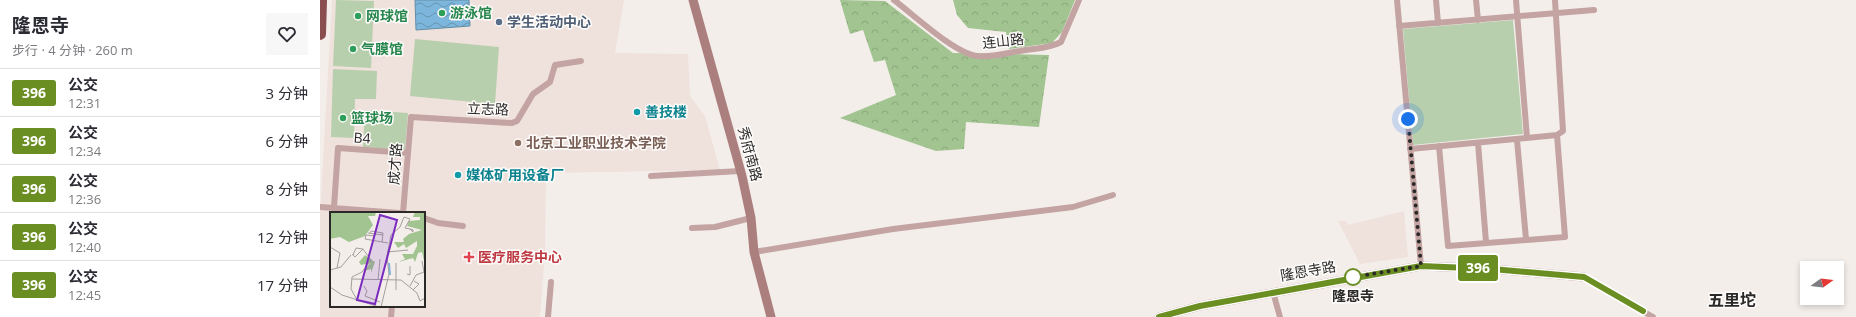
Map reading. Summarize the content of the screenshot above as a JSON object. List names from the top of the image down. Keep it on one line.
{"streets":{"street":["连山路","立志路","B4","秀府南路","成才路","隆恩寺路"]},"crossings":[["立志路","成才路"],["B4","成才路"]],"districts":["五里坨"],"places":{"other":["游泳馆","网球馆","学生活动中心","气膜馆","善技楼","篮球场","北京工业职业技术学院","媒体矿用设备厂","隆恩寺"],"health":["医疗服务中心"]},"lines":["bus line 396"],"north":"right","page":{"heading":["隆恩寺","步行 · 4 分钟 · 260 m"],"on_map":"396","list":[{"mark":"396","name":"公交","note":"12:31","value":"3 分钟"},{"mark":"396","name":"公交","note":"12:34","value":"6 分钟"},{"mark":"396","name":"公交","note":"12:36","value":"8 分钟"},{"mark":"396","name":"公交","note":"12:40","value":"12 分钟"},{"mark":"396","name":"公交","note":"12:45","value":"17 分钟"}]}}
